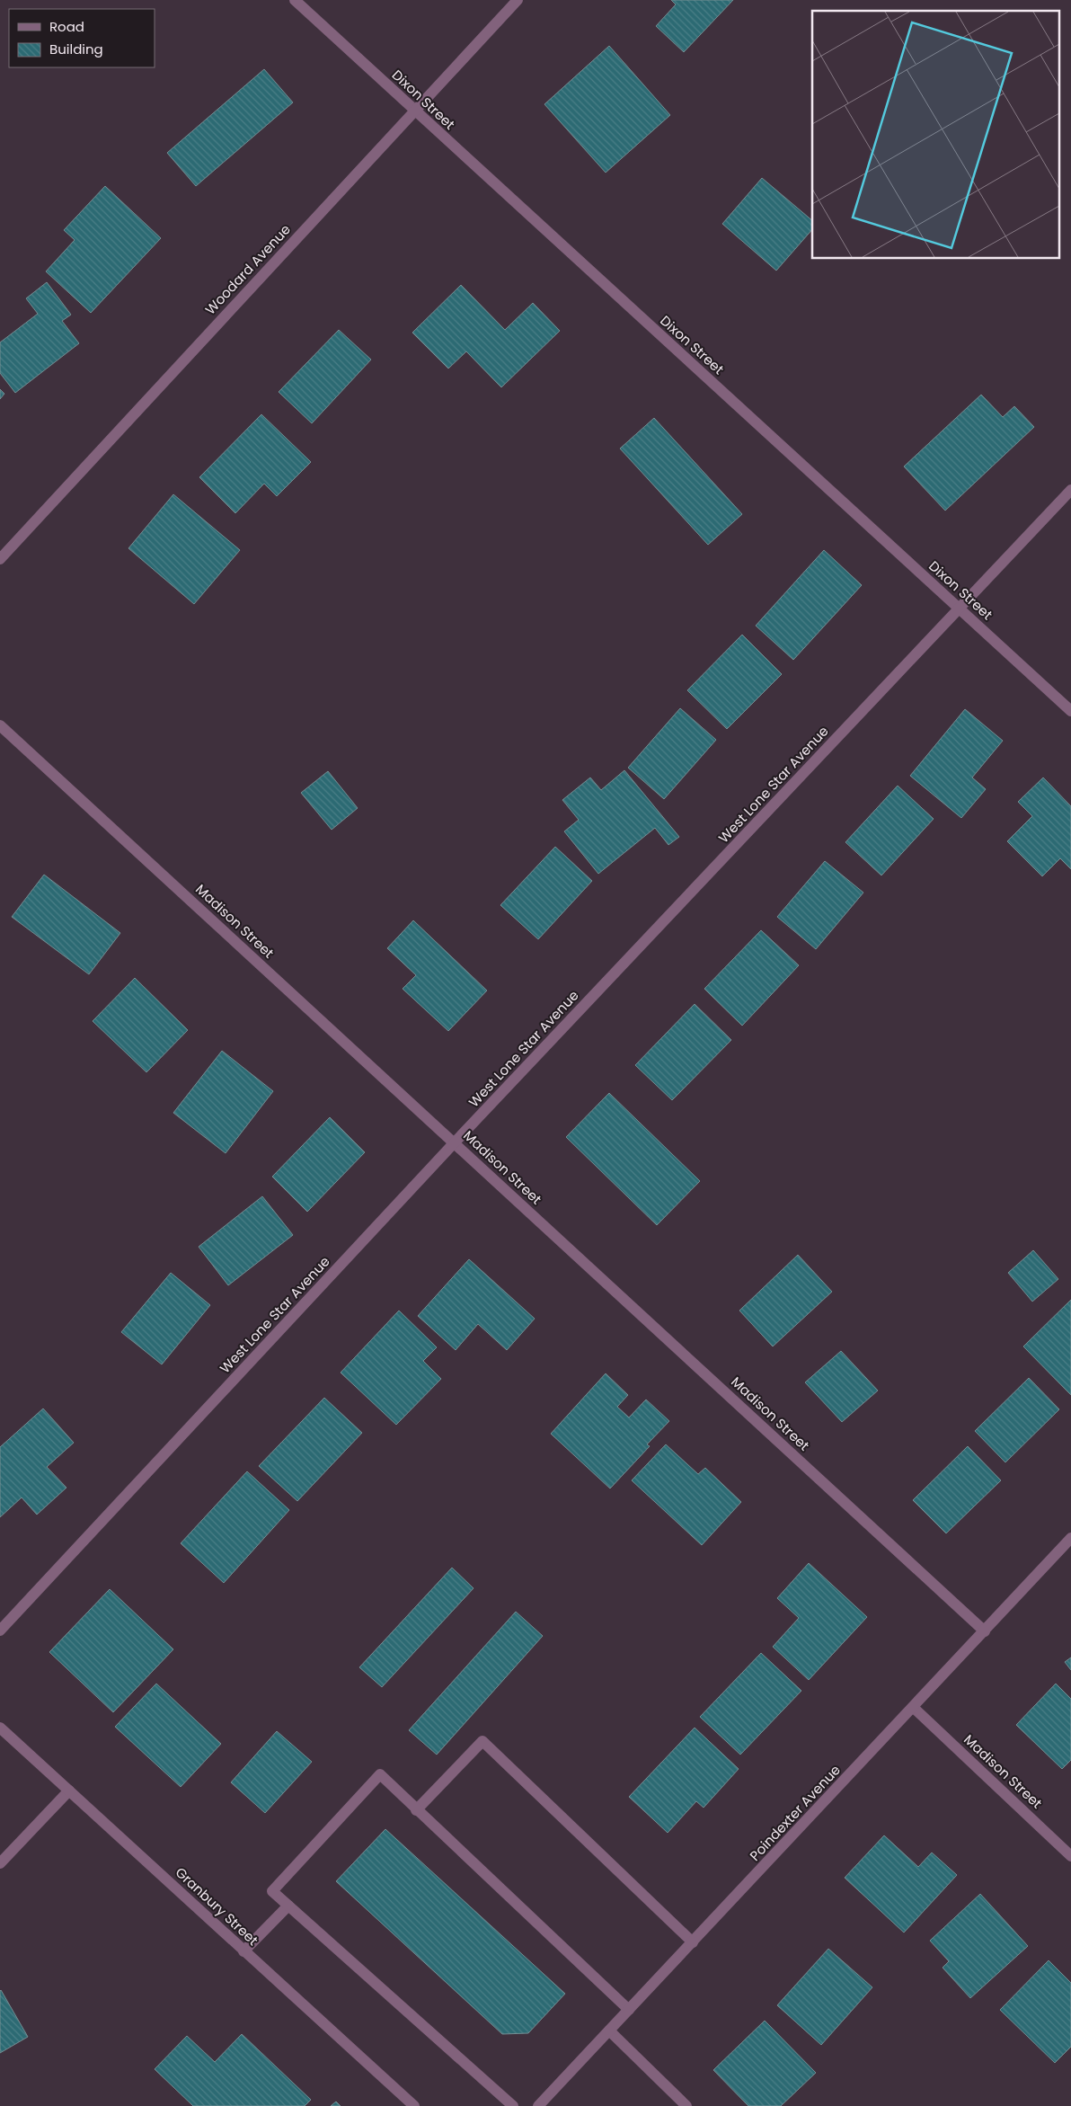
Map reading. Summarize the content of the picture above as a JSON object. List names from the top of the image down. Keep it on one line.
{"streets":{"street":["Dixon Street","Woodard Avenue","West Lone Star Avenue","Madison Street","Poindexter Avenue","Granbury Street"]},"crossings":[["Dixon Street","Woodard Avenue"],["Dixon Street","West Lone Star Avenue"],["West Lone Star Avenue","Madison Street"],["Madison Street","Poindexter Avenue"]],"legend":["Road","Building"]}
